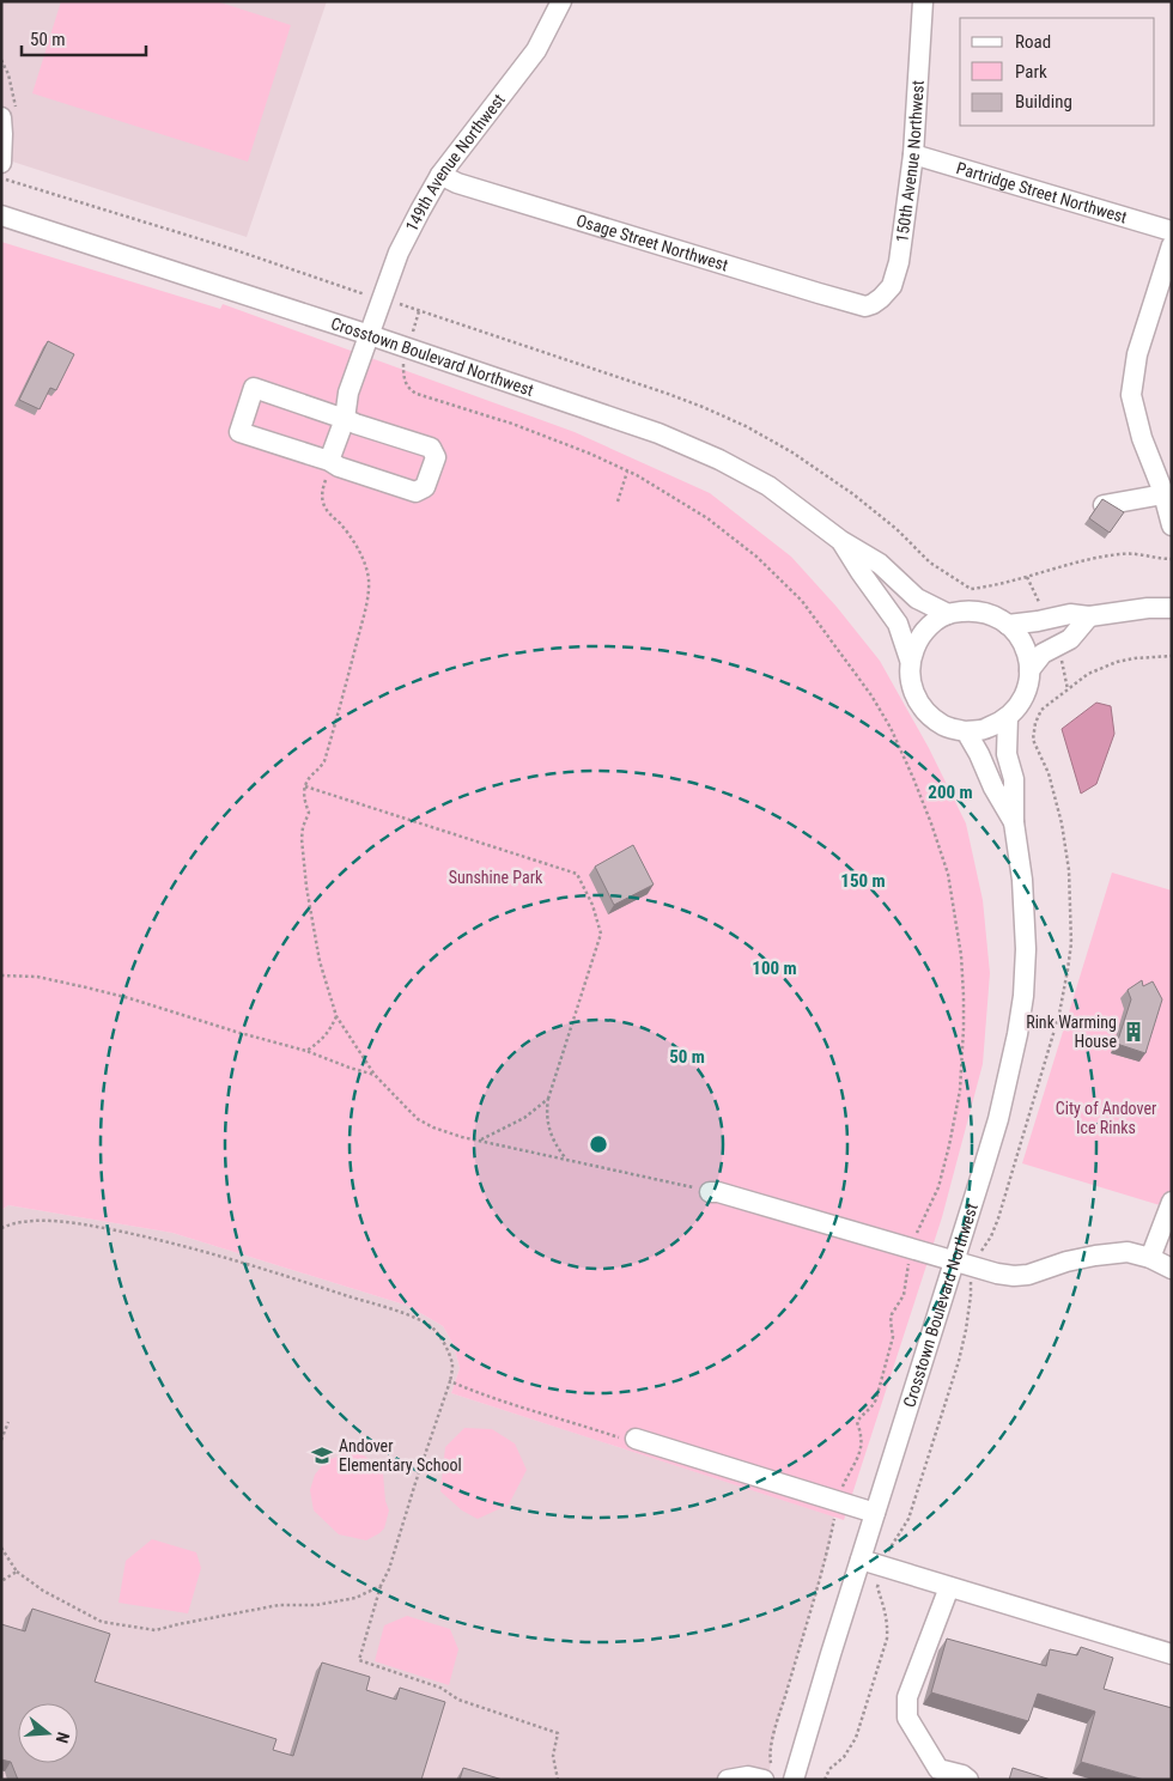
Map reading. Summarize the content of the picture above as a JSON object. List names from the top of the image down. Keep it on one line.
{"streets":{"street":["150th Avenue Northwest","149th Avenue Northwest","Partridge Street Northwest","Osage Street Northwest","Crosstown Boulevard Northwest"]},"crossings":[["150th Avenue Northwest","Partridge Street Northwest"],["150th Avenue Northwest","Osage Street Northwest"],["149th Avenue Northwest","Osage Street Northwest"],["149th Avenue Northwest","Crosstown Boulevard Northwest"]],"parks":["Sunshine Park","City of Andover Ice Rinks"],"places":{"building":["Rink Warming House"],"school or university":["Andover Elementary School"]},"legend":["Road","Park","Building"],"scale_bar":"50 m","north":"right","rings":["200 m","150 m","100 m","50 m"]}
